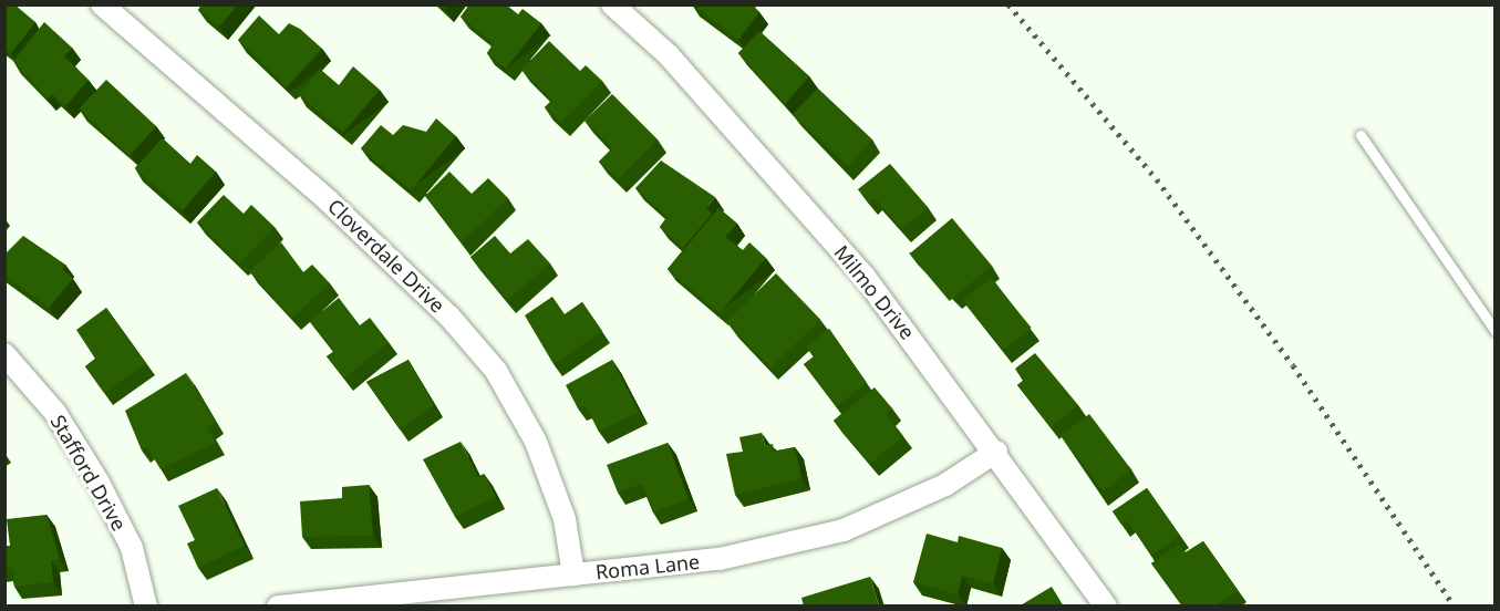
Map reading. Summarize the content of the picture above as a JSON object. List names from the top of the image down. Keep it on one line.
{"streets":{"street":["Cloverdale Drive","Milmo Drive","Stafford Drive","Roma Lane"]},"crossings":[["Cloverdale Drive","Roma Lane"],["Milmo Drive","Roma Lane"]]}
